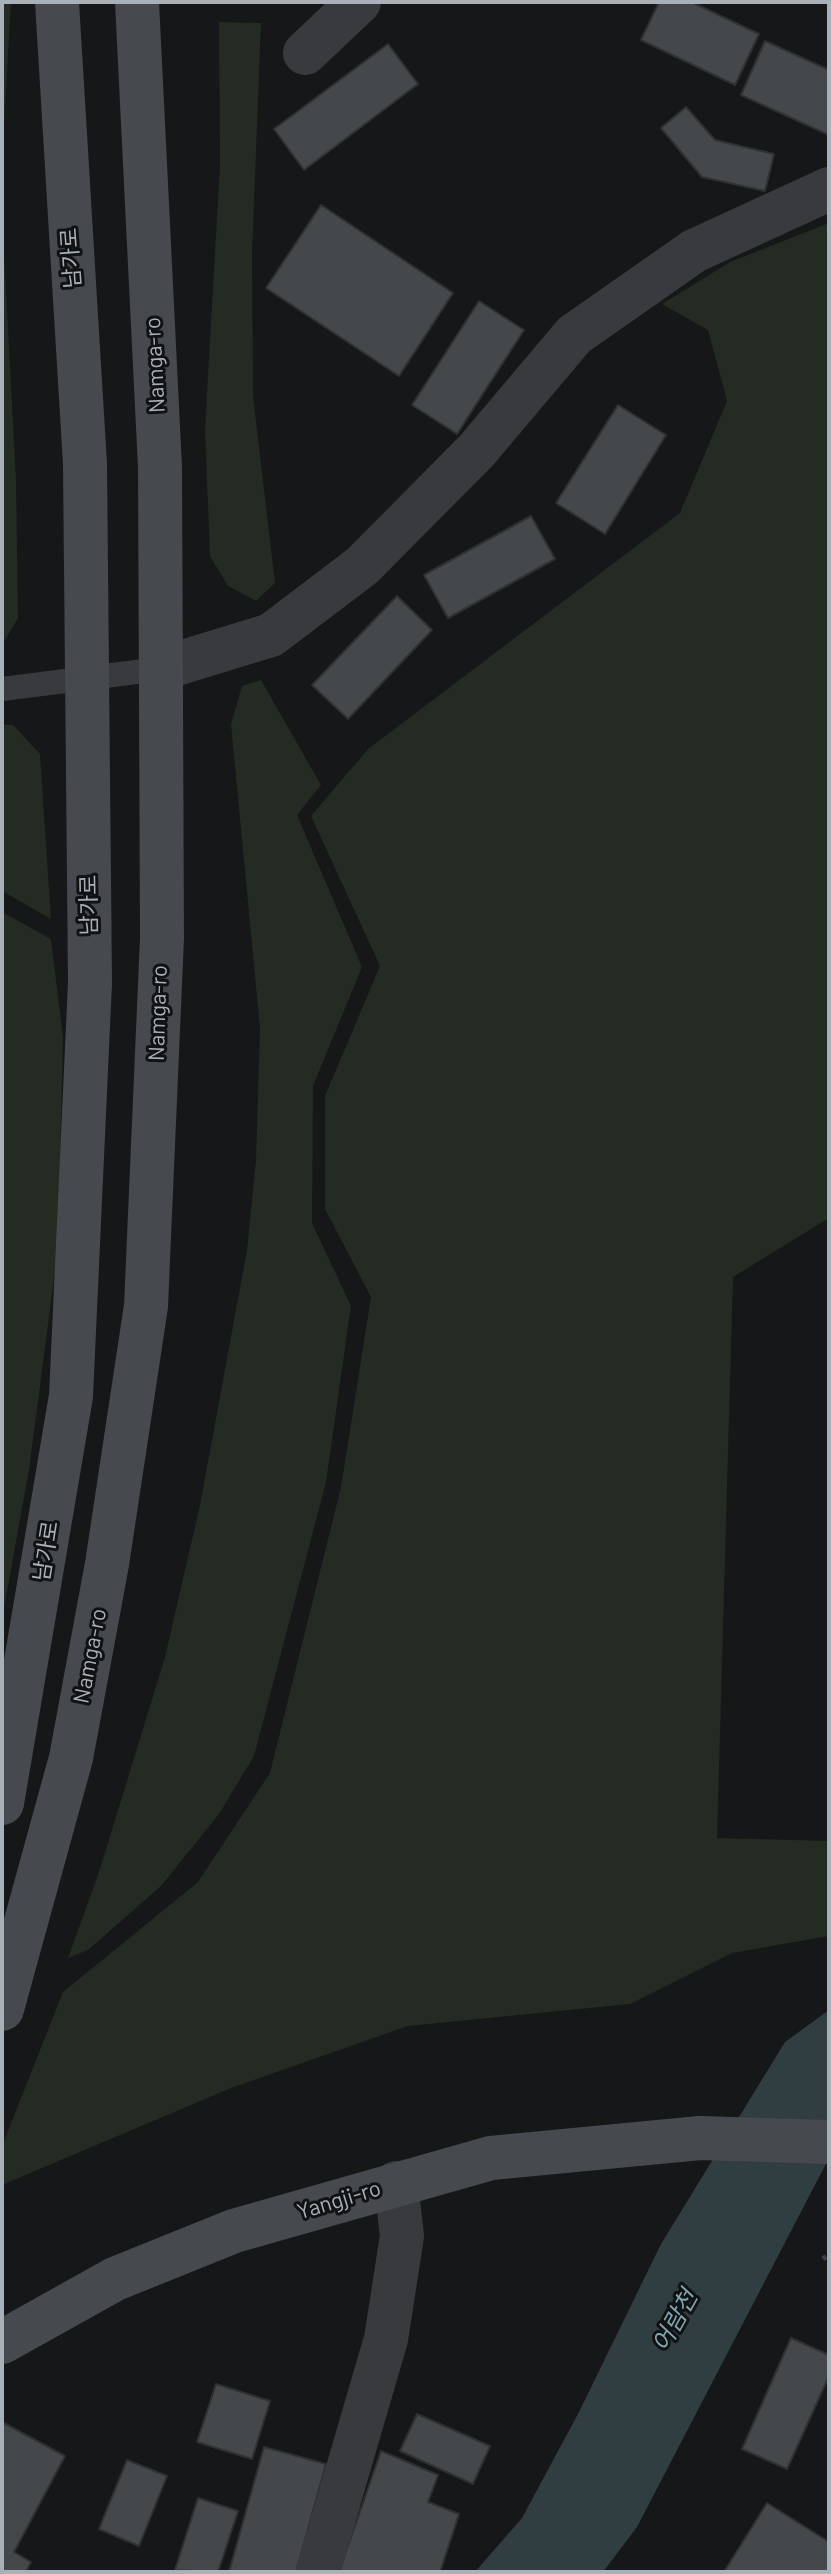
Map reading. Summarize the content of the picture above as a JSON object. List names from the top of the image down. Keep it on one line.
{"streets":{"main road":["남가로","Namga-ro","Yangji-ro"]},"water":["어람천"]}
